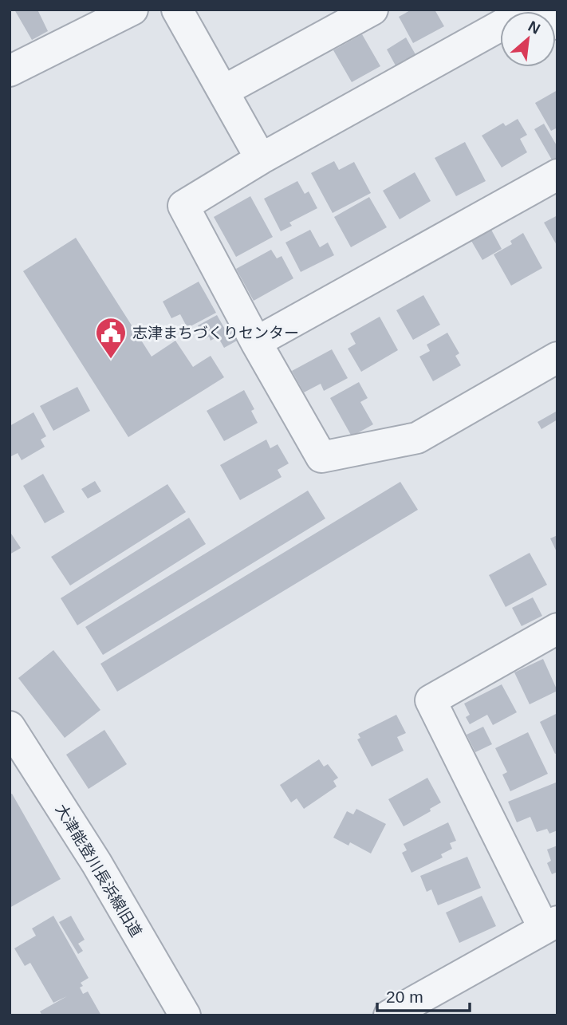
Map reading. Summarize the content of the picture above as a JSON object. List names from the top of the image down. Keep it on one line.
{"streets":{"street":["大津能登川長浜線旧道"]},"places":{"public building":["志津まちづくりセンター"]},"scale_bar":"20 m","north":"top right"}
